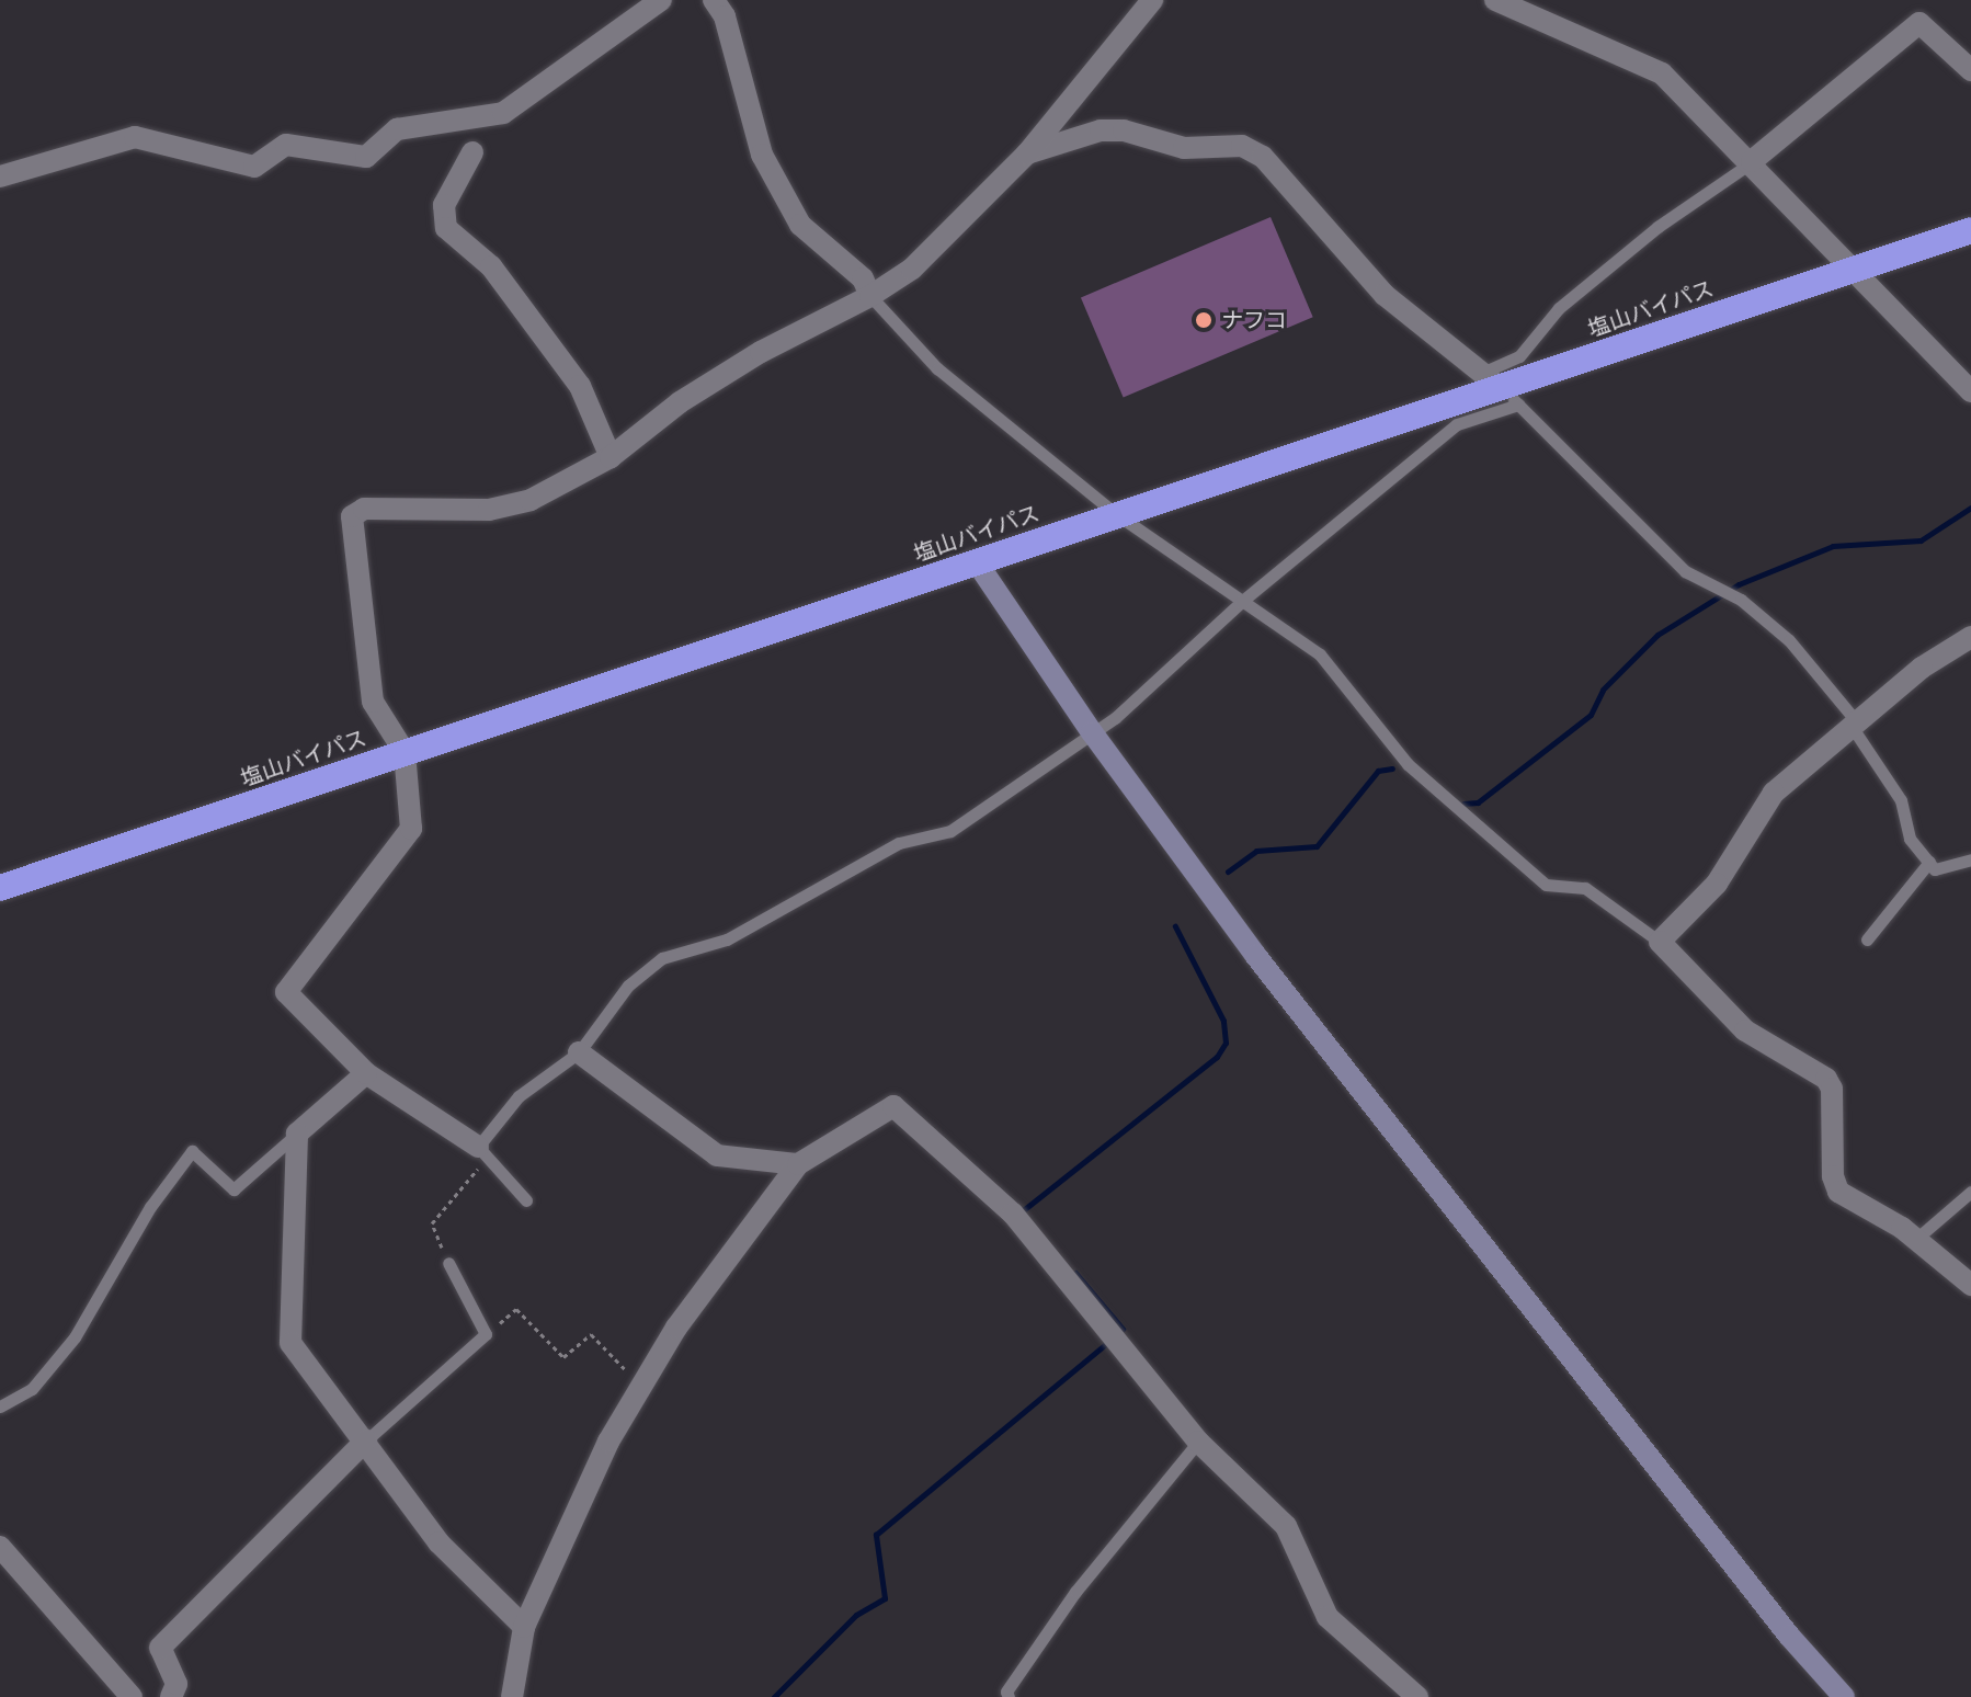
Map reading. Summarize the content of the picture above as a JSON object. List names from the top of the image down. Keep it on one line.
{"streets":{"highway":["塩山バイパス"]},"places":["ナフコ"]}
